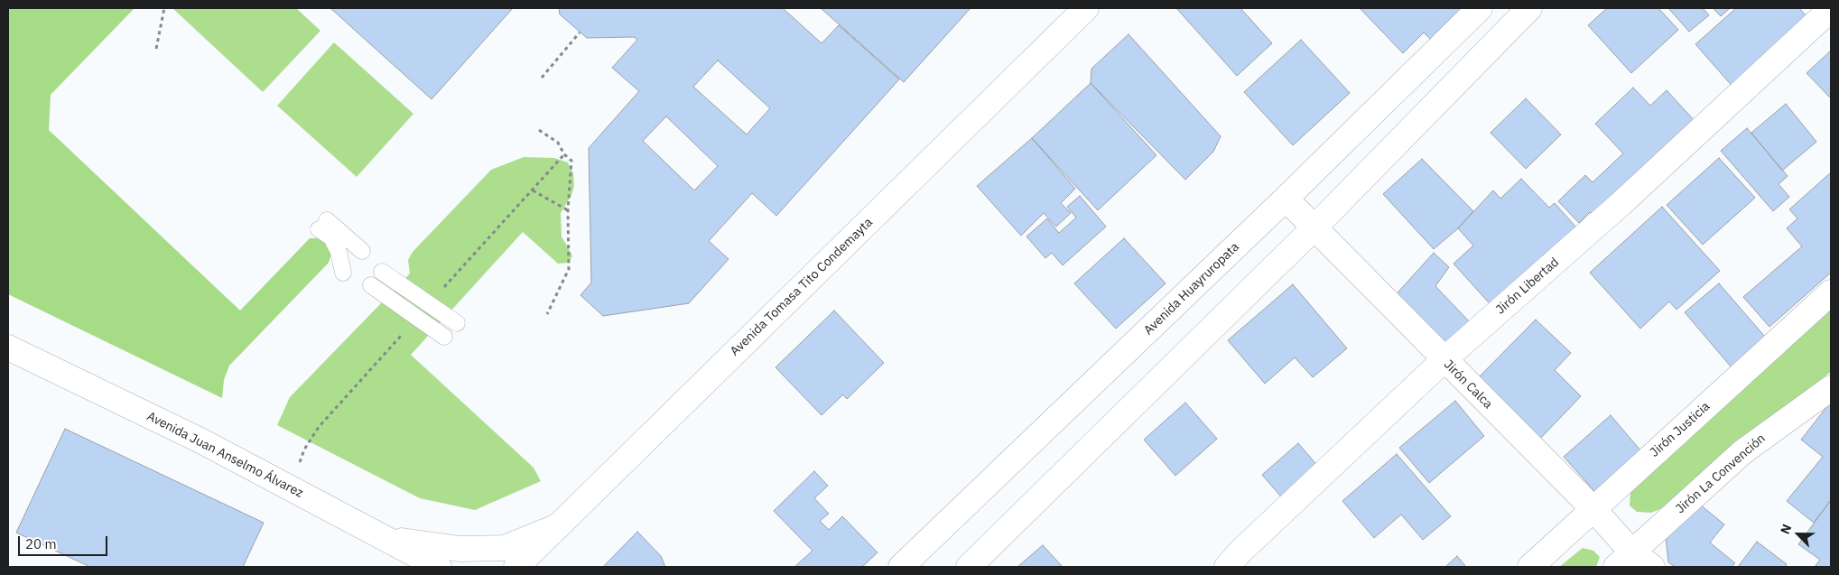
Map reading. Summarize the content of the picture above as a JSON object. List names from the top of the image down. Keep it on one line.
{"streets":{"street":["Jirón Libertad","Avenida Tomasa Tito Condemayta","Avenida Huayruropata","Jirón Calca","Jirón Justicia","Avenida Juan Anselmo Álvarez","Jirón La Convención"]},"crossings":[["Jirón Libertad","Jirón Calca"],["Avenida Huayruropata","Jirón Calca"],["Jirón Calca","Jirón Justicia"],["Jirón Calca","Jirón La Convención"]],"scale_bar":"20 m","north":"top left"}
